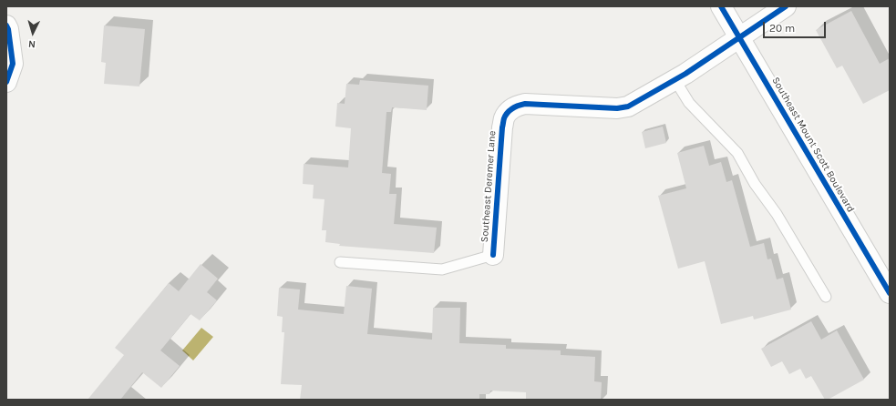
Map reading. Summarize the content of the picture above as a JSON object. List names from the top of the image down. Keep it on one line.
{"streets":{"street":["Southeast Mount Scott Boulevard","Southeast Deremer Lane"]},"crossings":[["Southeast Mount Scott Boulevard","Southeast Deremer Lane"]],"scale_bar":"20 m","north":"bottom"}
